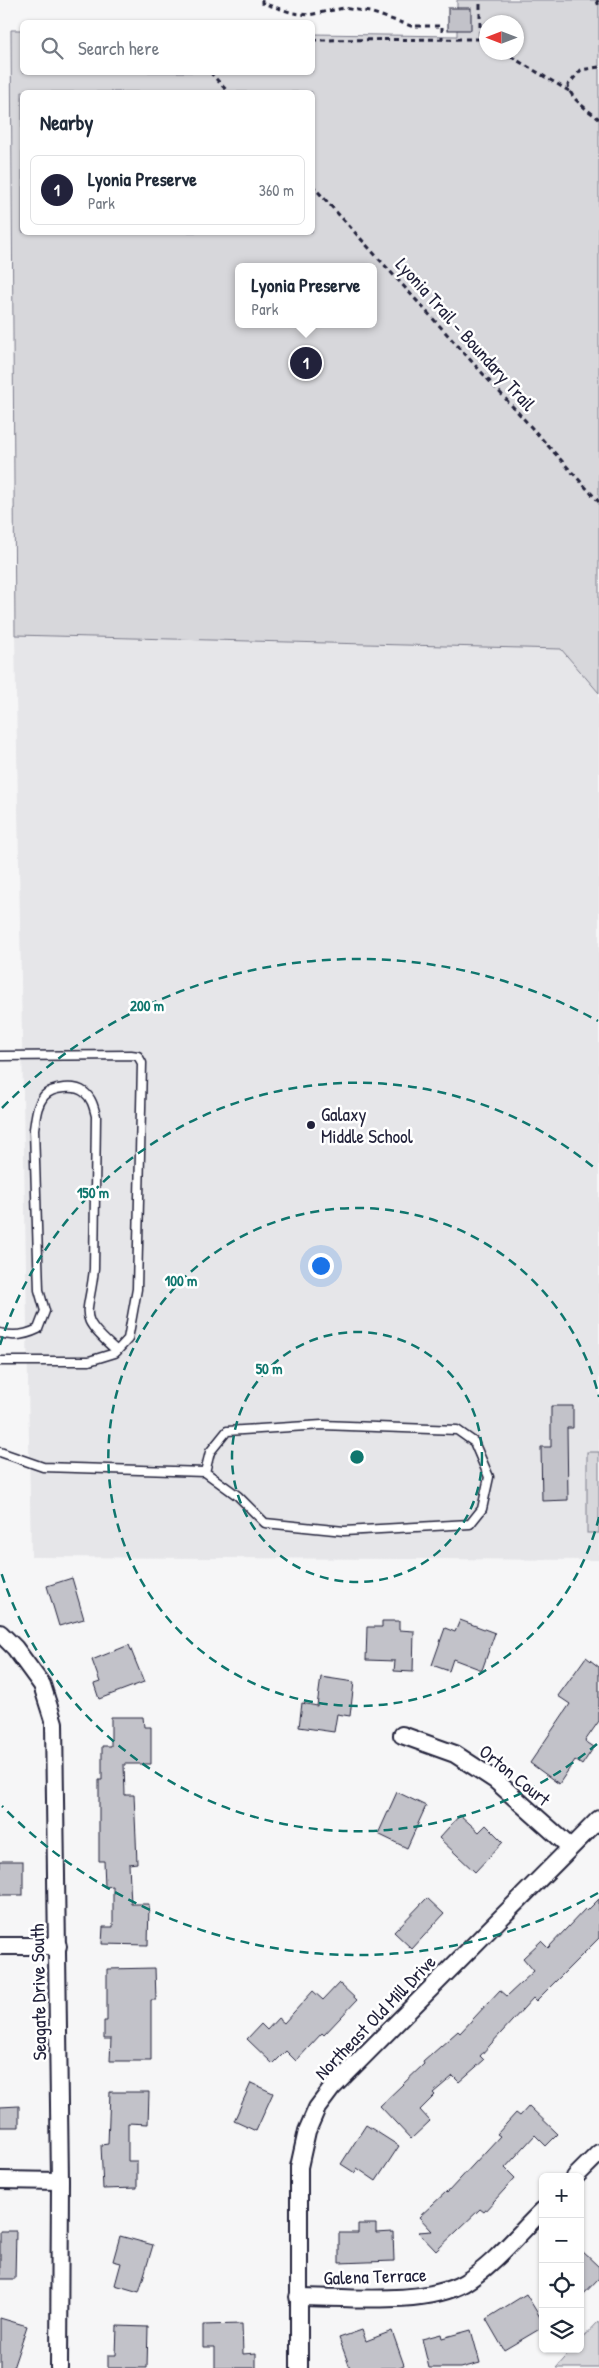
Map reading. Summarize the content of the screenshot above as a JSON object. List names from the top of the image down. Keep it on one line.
{"streets":{"street":["Orton Court","Seagate Drive South","Northeast Old Mill Drive","Galena Terrace"],"path":["Lyonia Trail - Boundary Trail"]},"crossings":[["Orton Court","Northeast Old Mill Drive"],["Northeast Old Mill Drive","Galena Terrace"]],"places":["Galaxy Middle School"],"north":"left","page":{"search":"Search here","heading":"Nearby","list":[{"mark":"1","name":"Lyonia Preserve","note":"Park","value":"360 m"}],"popup":["Lyonia Preserve","Park"],"pins":"1","map_buttons":["+","−"]},"rings":["200 m","150 m","100 m","50 m"]}
